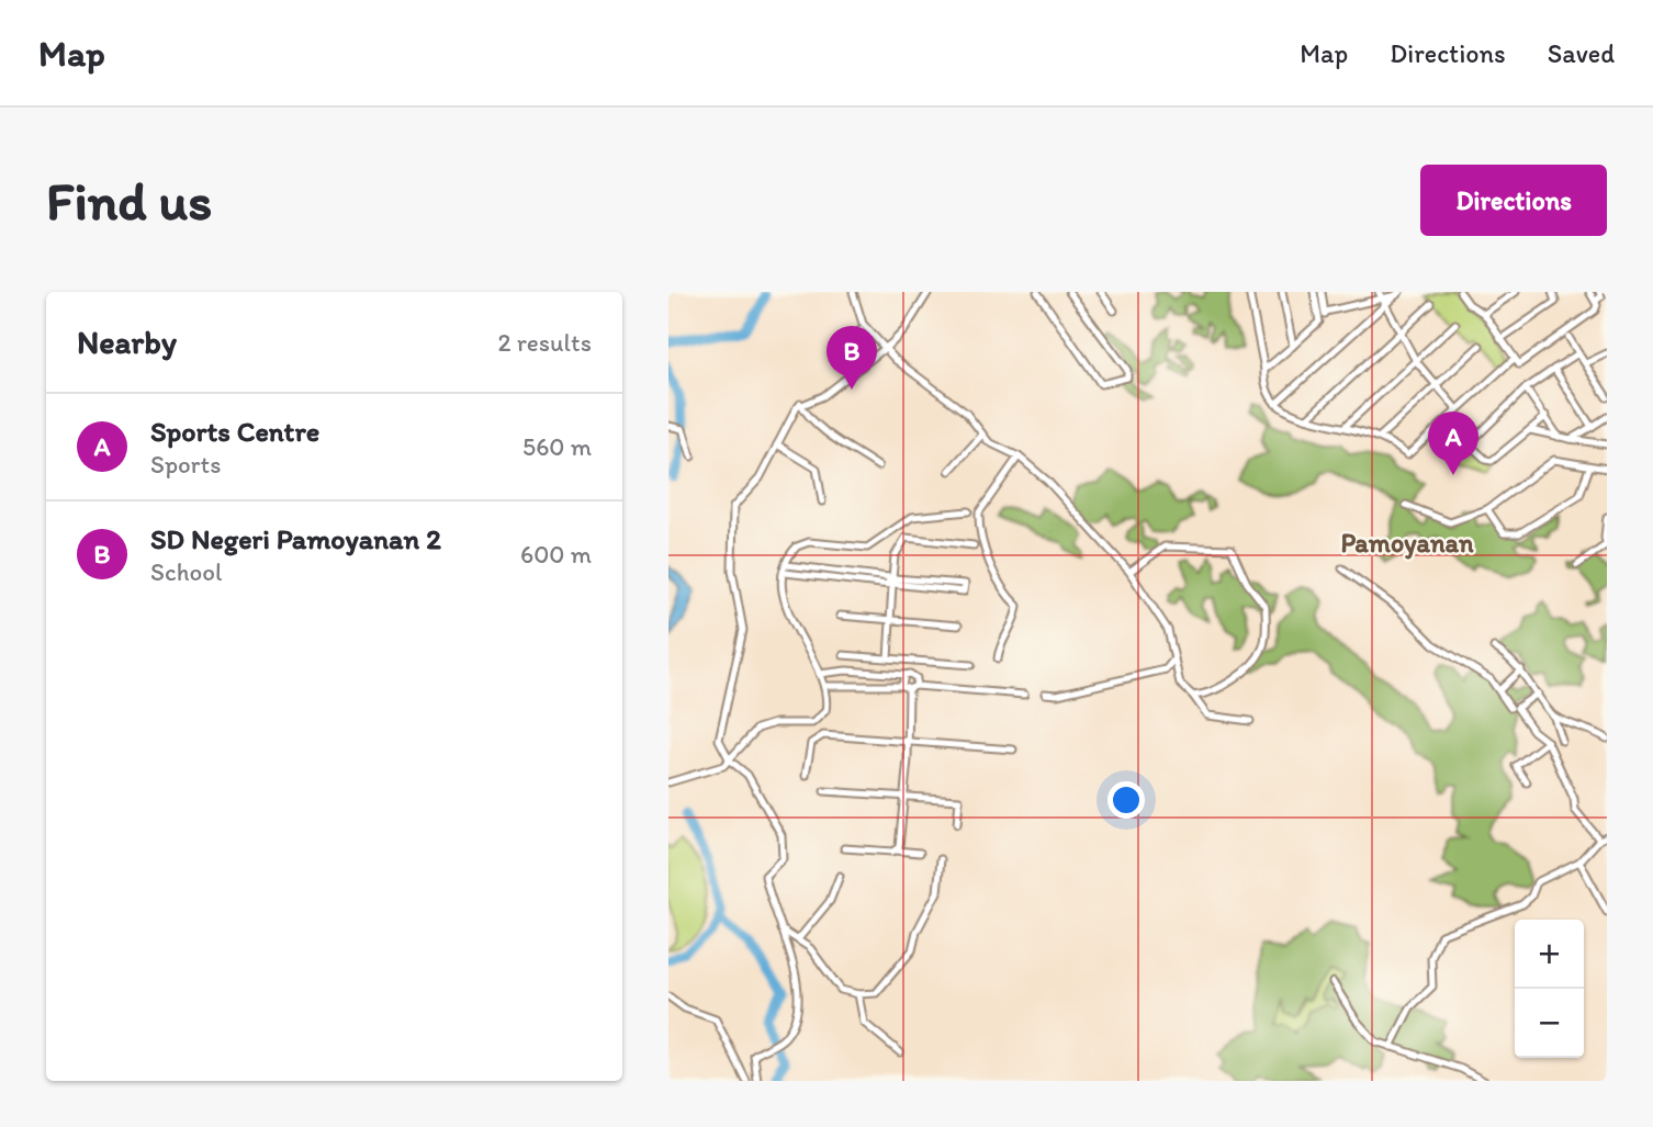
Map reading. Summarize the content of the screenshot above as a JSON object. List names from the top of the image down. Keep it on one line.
{"districts":["Pamoyanan"],"page":{"header":"Map","nav":["Map","Directions","Saved"],"buttons":"Directions","title":"Find us","heading":["Nearby","2 results"],"pins":["B","A"],"list":[{"mark":"A","name":"Sports Centre","note":"Sports","value":"560 m"},{"mark":"B","name":"SD Negeri Pamoyanan 2","note":"School","value":"600 m"}],"map_buttons":["+","−"]}}
